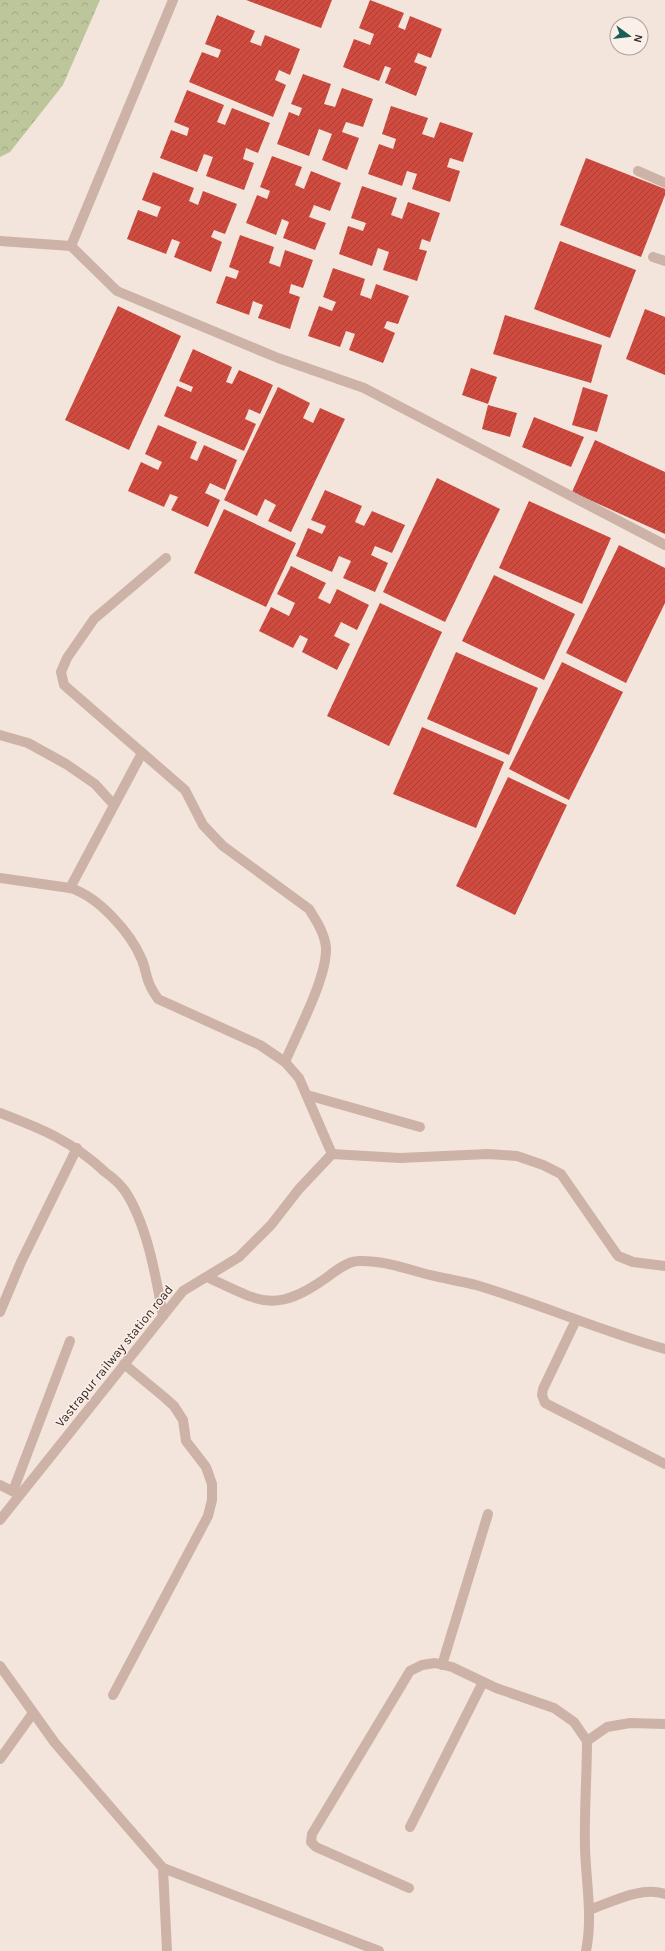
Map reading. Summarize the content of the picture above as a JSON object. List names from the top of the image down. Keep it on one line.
{"streets":{"street":["Vastrapur railway station road"]},"north":"right"}
